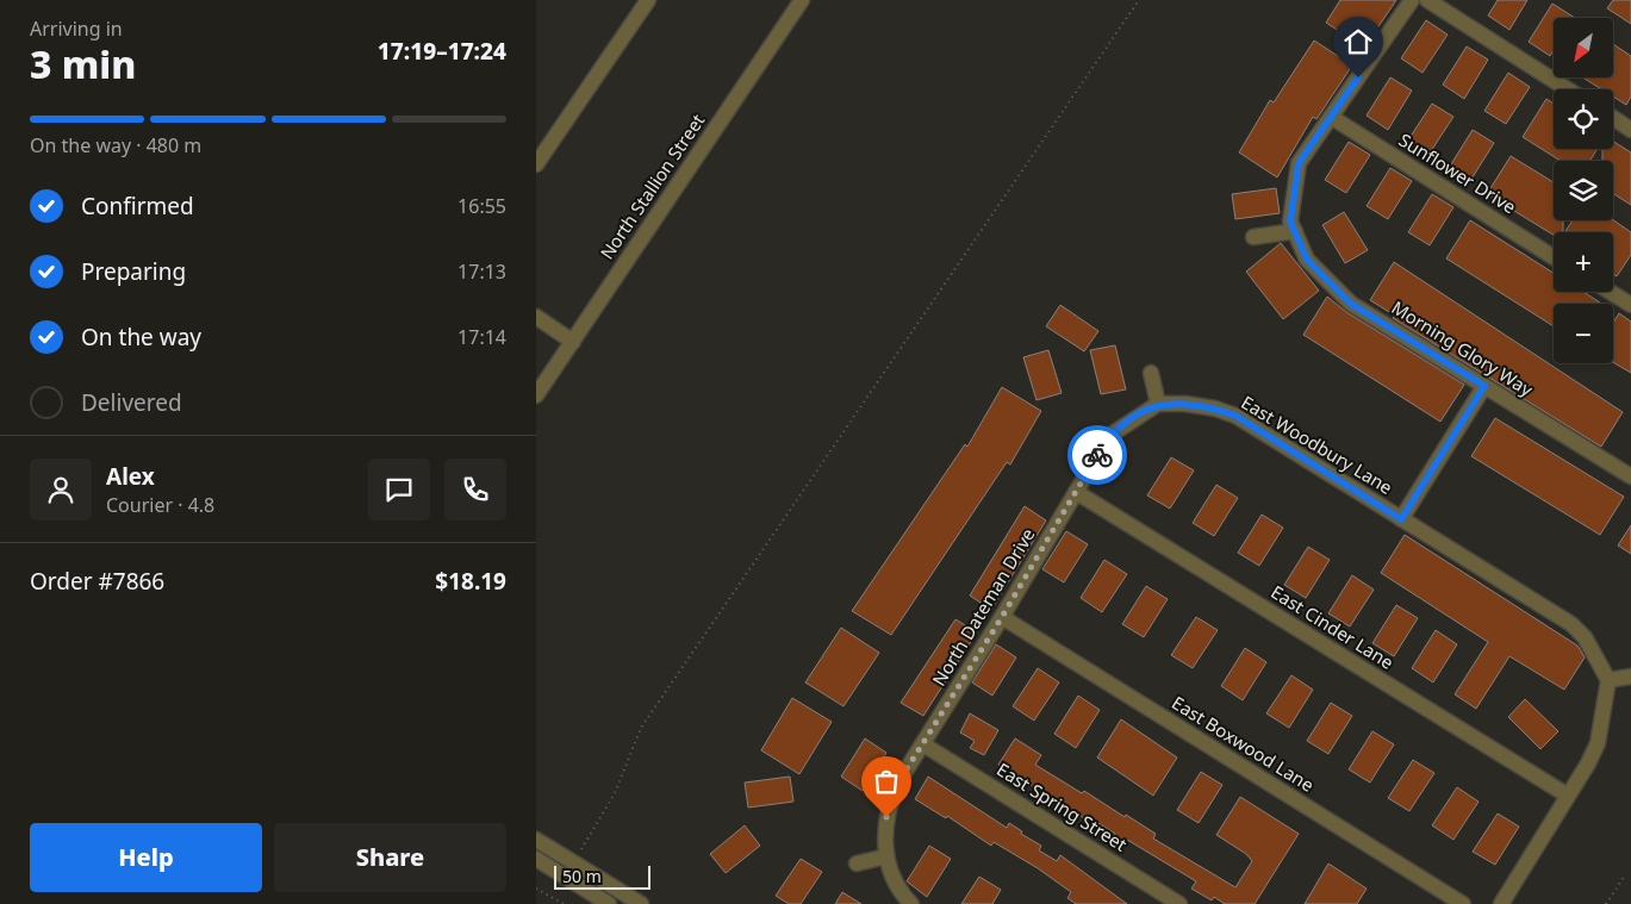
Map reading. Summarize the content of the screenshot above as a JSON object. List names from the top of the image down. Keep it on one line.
{"streets":{"street":["Sunflower Drive","North Stallion Street","Morning Glory Way","East Woodbury Lane","North Dateman Drive","East Cinder Lane","East Boxwood Lane","East Spring Street"]},"crossings":[["East Woodbury Lane","North Dateman Drive"],["North Dateman Drive","East Cinder Lane"],["North Dateman Drive","East Boxwood Lane"],["North Dateman Drive","East Spring Street"]],"scale_bar":"50 m","north":"bottom left","page":{"heading":["3 min","Arriving in","17:19–17:24"],"panel":["Alex","Courier · 4.8","Order #7866","$18.19"],"map_buttons":["+","−"],"bar":"On the way · 480 m","list":[["Confirmed","16:55"],["Preparing","17:13"],["On the way","17:14"],"Delivered"],"buttons":["Help","Share"],"scale":"50 m"}}
